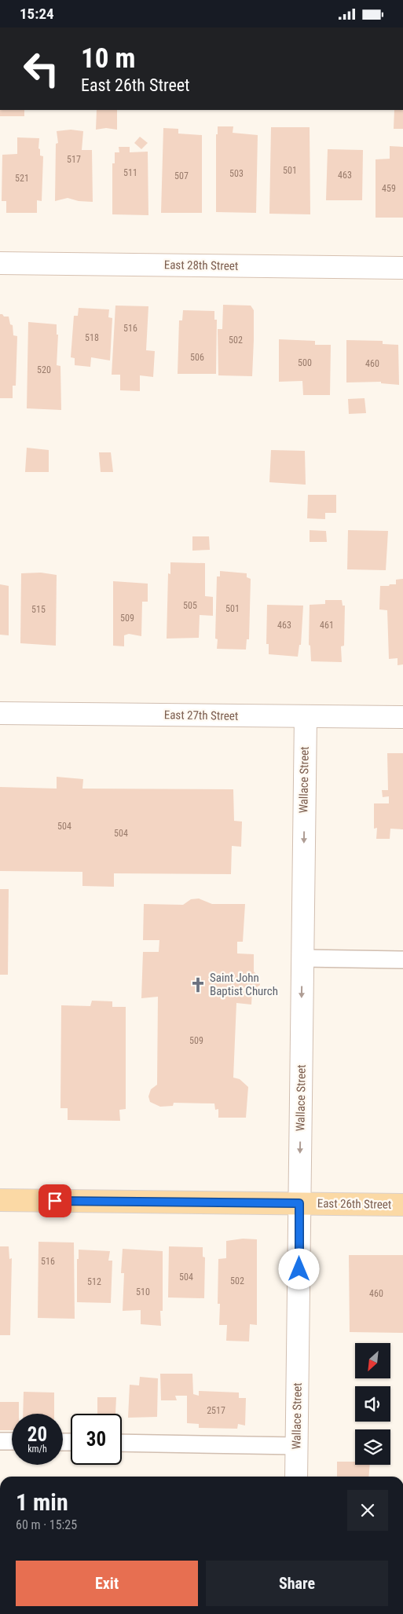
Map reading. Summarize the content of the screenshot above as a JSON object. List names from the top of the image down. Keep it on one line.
{"streets":{"main road":["East 26th Street"],"street":["East 28th Street","East 27th Street","Wallace Street"]},"crossings":[["East 27th Street","Wallace Street"],["Wallace Street","East 26th Street"]],"one_way":["Wallace Street"],"places":{"church":["Saint John Baptist Church"]},"house_numbers":["517","501","511","503","463","507","521","459","516","518","502","506","500","460","520","505","501","515","509","463","461","504","504","509","516","504","502","512","510","460","2517"],"north":"bottom left","page":{"status":"15:24","turn":["10 m","East 26th Street"],"speed":"20 km/h","limit":"30","heading":["1 min","60 m · 15:25"],"buttons":["Exit","Share"]}}
